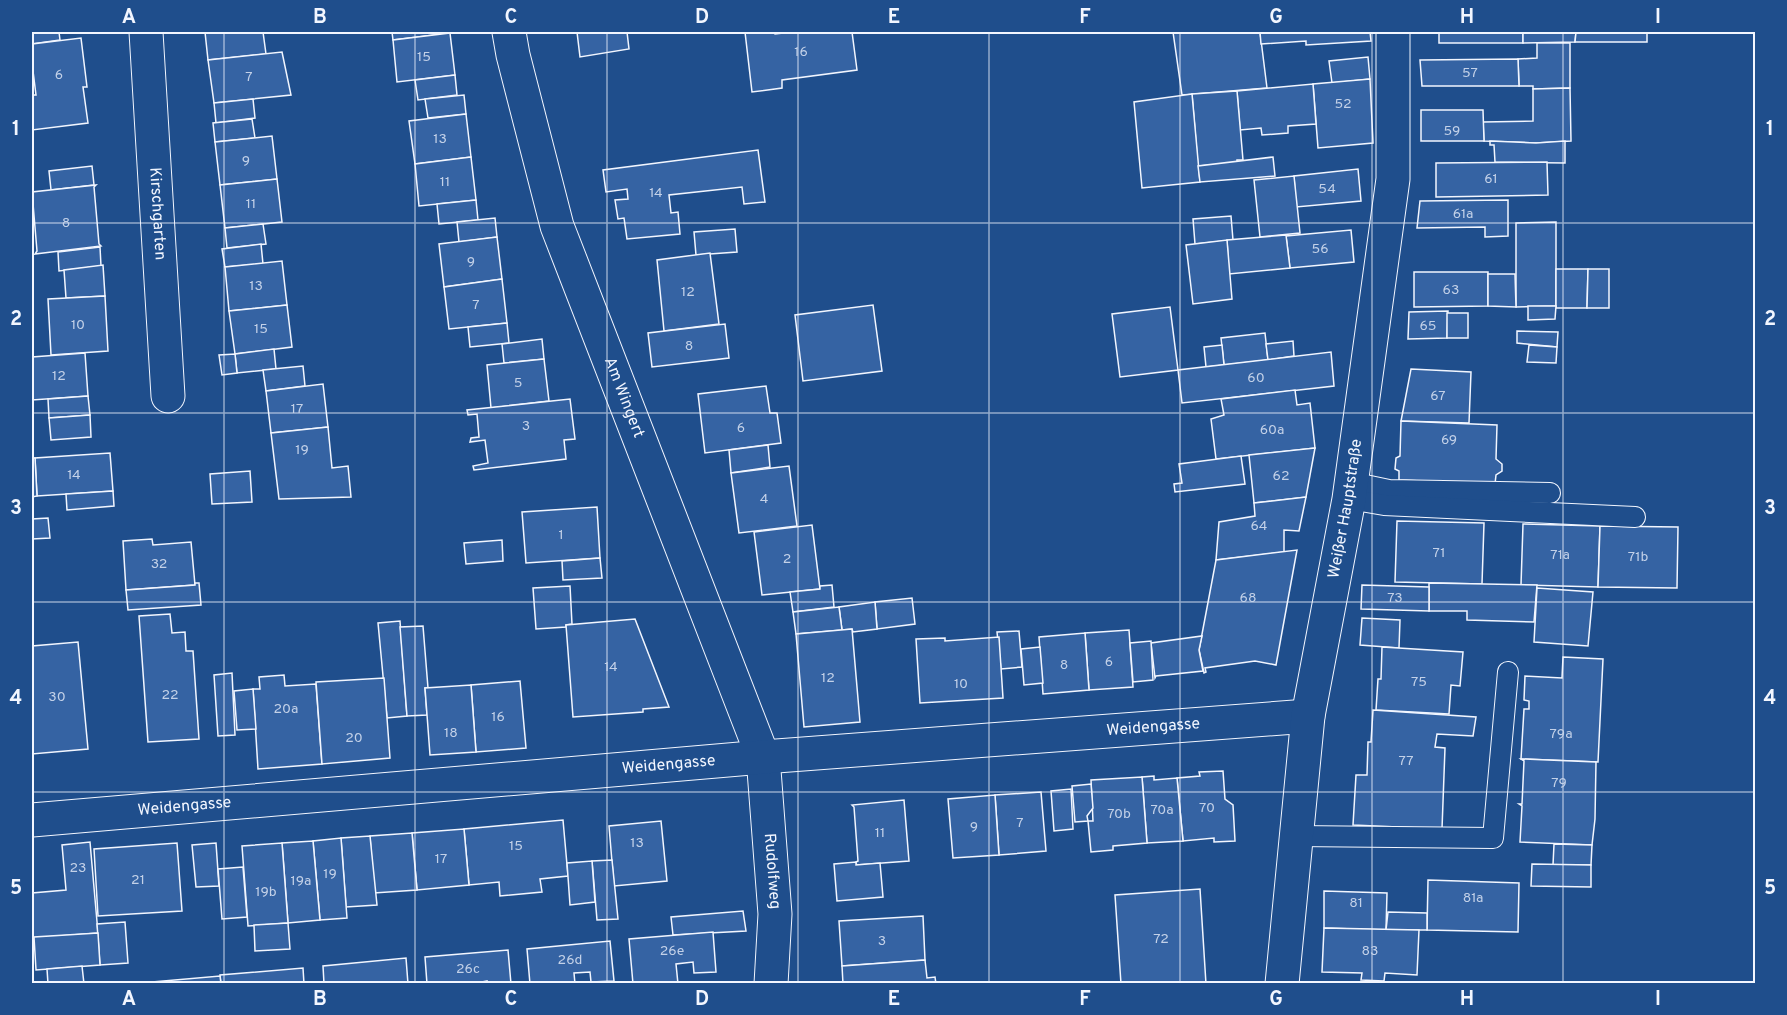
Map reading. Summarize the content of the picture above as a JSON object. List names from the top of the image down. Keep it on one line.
{"streets":{"street":["Kirschgarten","Am Wingert","Weißer Hauptstraße","Weidengasse","Rudolfweg"]},"crossings":[["Am Wingert","Weidengasse"],["Am Wingert","Rudolfweg"],["Weißer Hauptstraße","Weidengasse"],["Weidengasse","Rudolfweg"]],"house_numbers":["16","15","57","6","7","52","59","13","9","61","11","54","14","11","61a","8","56","9","13","63","12","7","10","65","15","8","12","60","5","67","17","3","6","60a","69","19","14","62","4","64","1","71","71a","71b","2","32","68","73","6","8","14","12","75","10","22","30","20a","16","18","79a","20","77","79","70","70a","70b","7","9","11","13","15","17","23","19","21","19a","19b","81a","81","72","3","26e","83","26d","26c"],"grid":{"columns":["A","B","C","D","E","F","G","H","I"],"rows":["1","2","3","4","5"]}}
